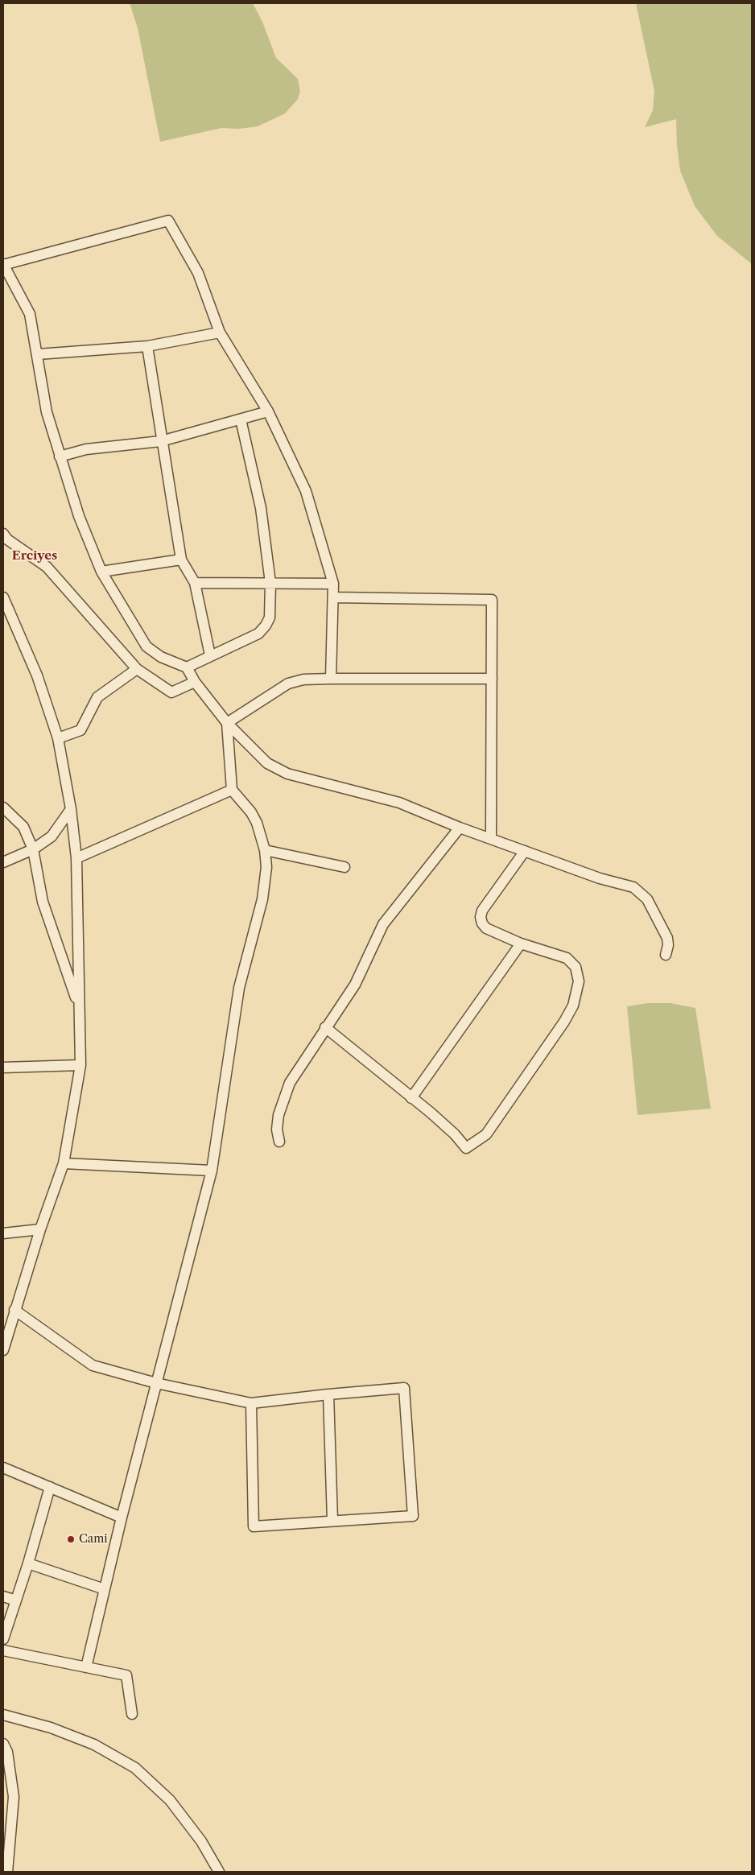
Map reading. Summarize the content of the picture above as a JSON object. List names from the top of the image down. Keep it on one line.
{"districts":["Erciyes"],"places":["Cami"]}
